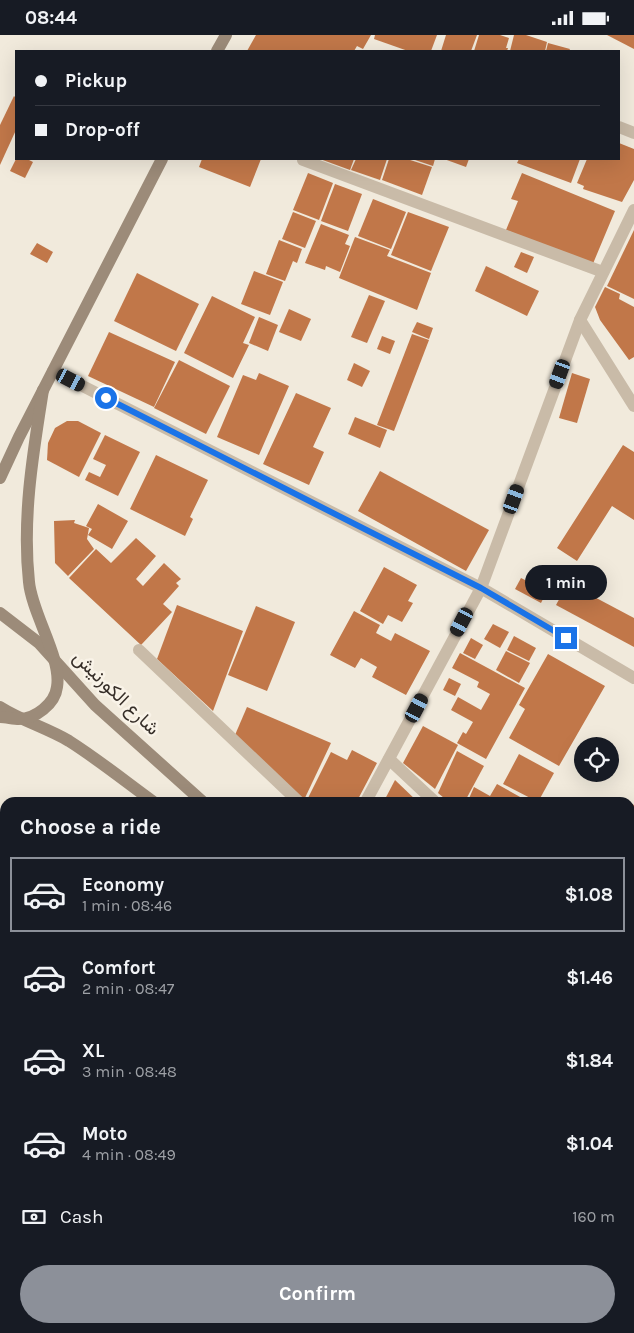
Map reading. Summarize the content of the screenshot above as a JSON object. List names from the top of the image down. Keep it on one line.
{"streets":{"main road":["شارع الكورنيش"]},"page":{"status":"08:44","banner":["Pickup","Drop-off"],"bubble":"1 min","heading":"Choose a ride","list":[{"name":"Economy","note":"1 min · 08:46","value":"$1.08"},{"name":"Comfort","note":"2 min · 08:47","value":"$1.46"},{"name":"XL","note":"3 min · 08:48","value":"$1.84"},{"name":"Moto","note":"4 min · 08:49","value":"$1.04"}],"pay":["Cash","160 m"],"buttons":"Confirm"}}
